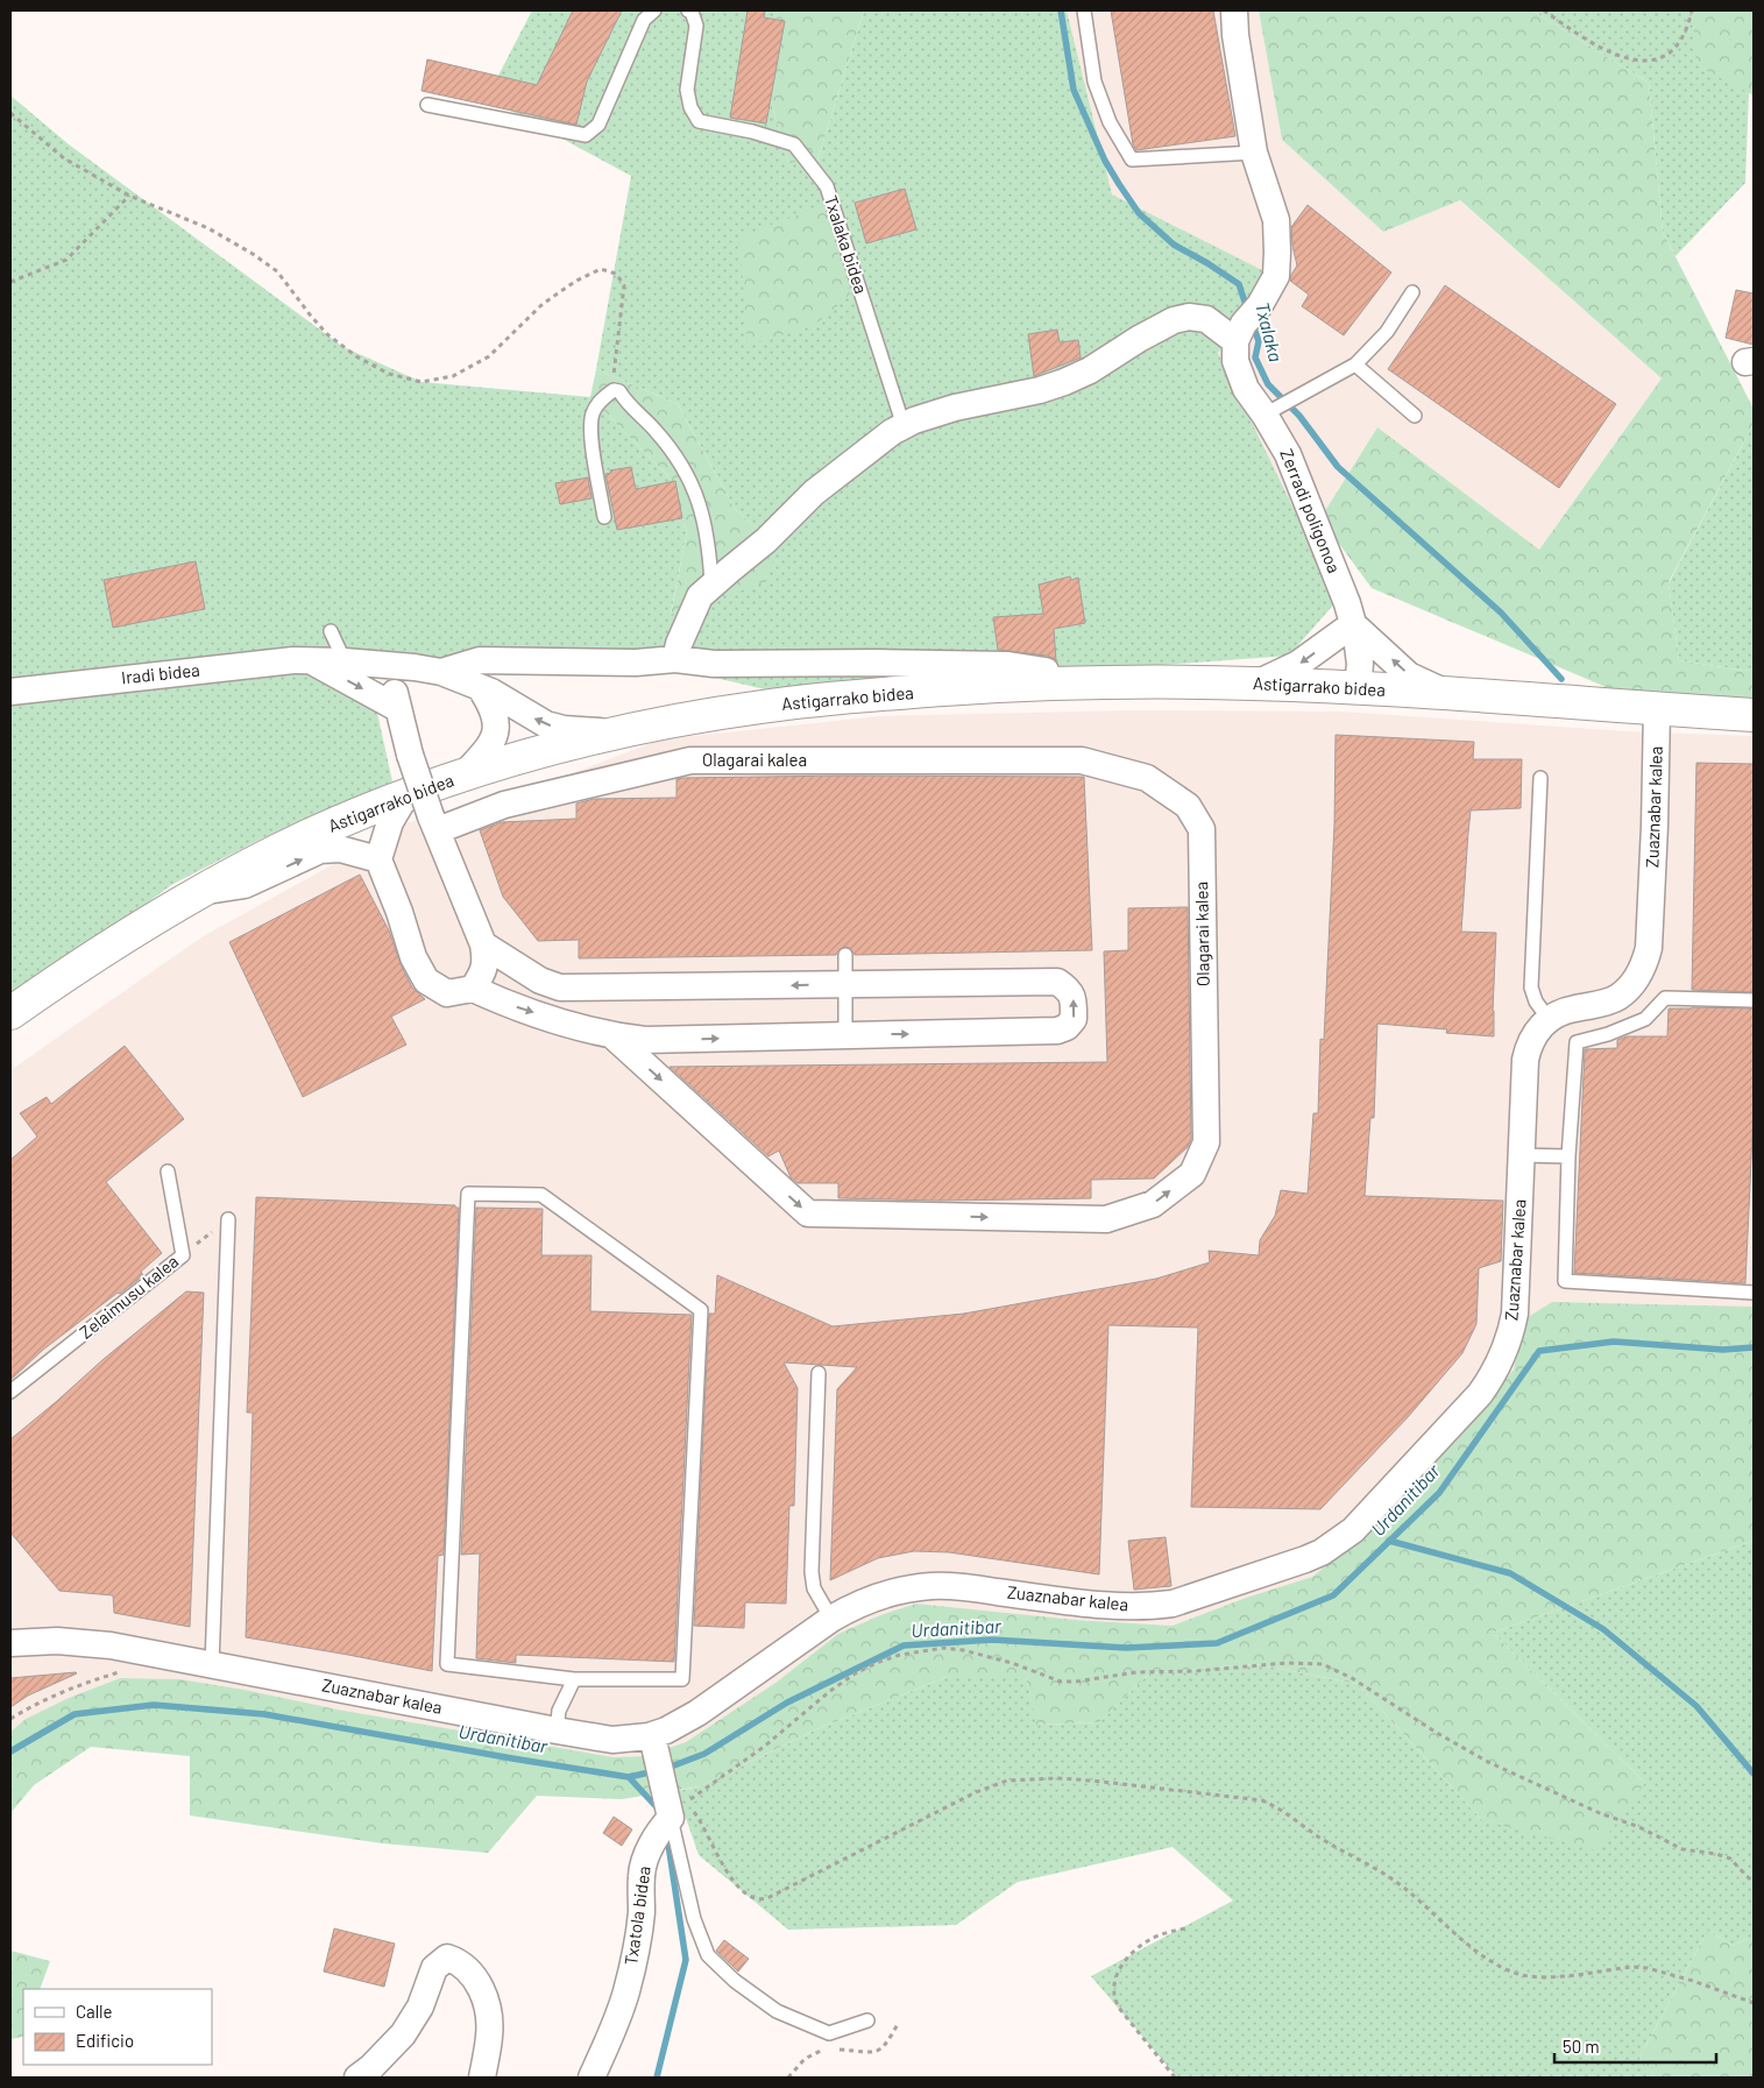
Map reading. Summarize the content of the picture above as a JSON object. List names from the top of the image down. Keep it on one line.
{"streets":{"main road":["Astigarrako bidea"],"street":["Zerradi poligonoa","Iradi bidea","Olagarai kalea","Zuaznabar kalea","Txatola bidea"],"lane":["Txalaka bidea","Zelaimusu kalea"]},"crossings":[["Zerradi poligonoa","Astigarrako bidea"],["Astigarrako bidea","Zuaznabar kalea"]],"water":["Txalaka","Urdanitibar"],"legend":["Calle","Edificio"],"scale_bar":"50 m"}
